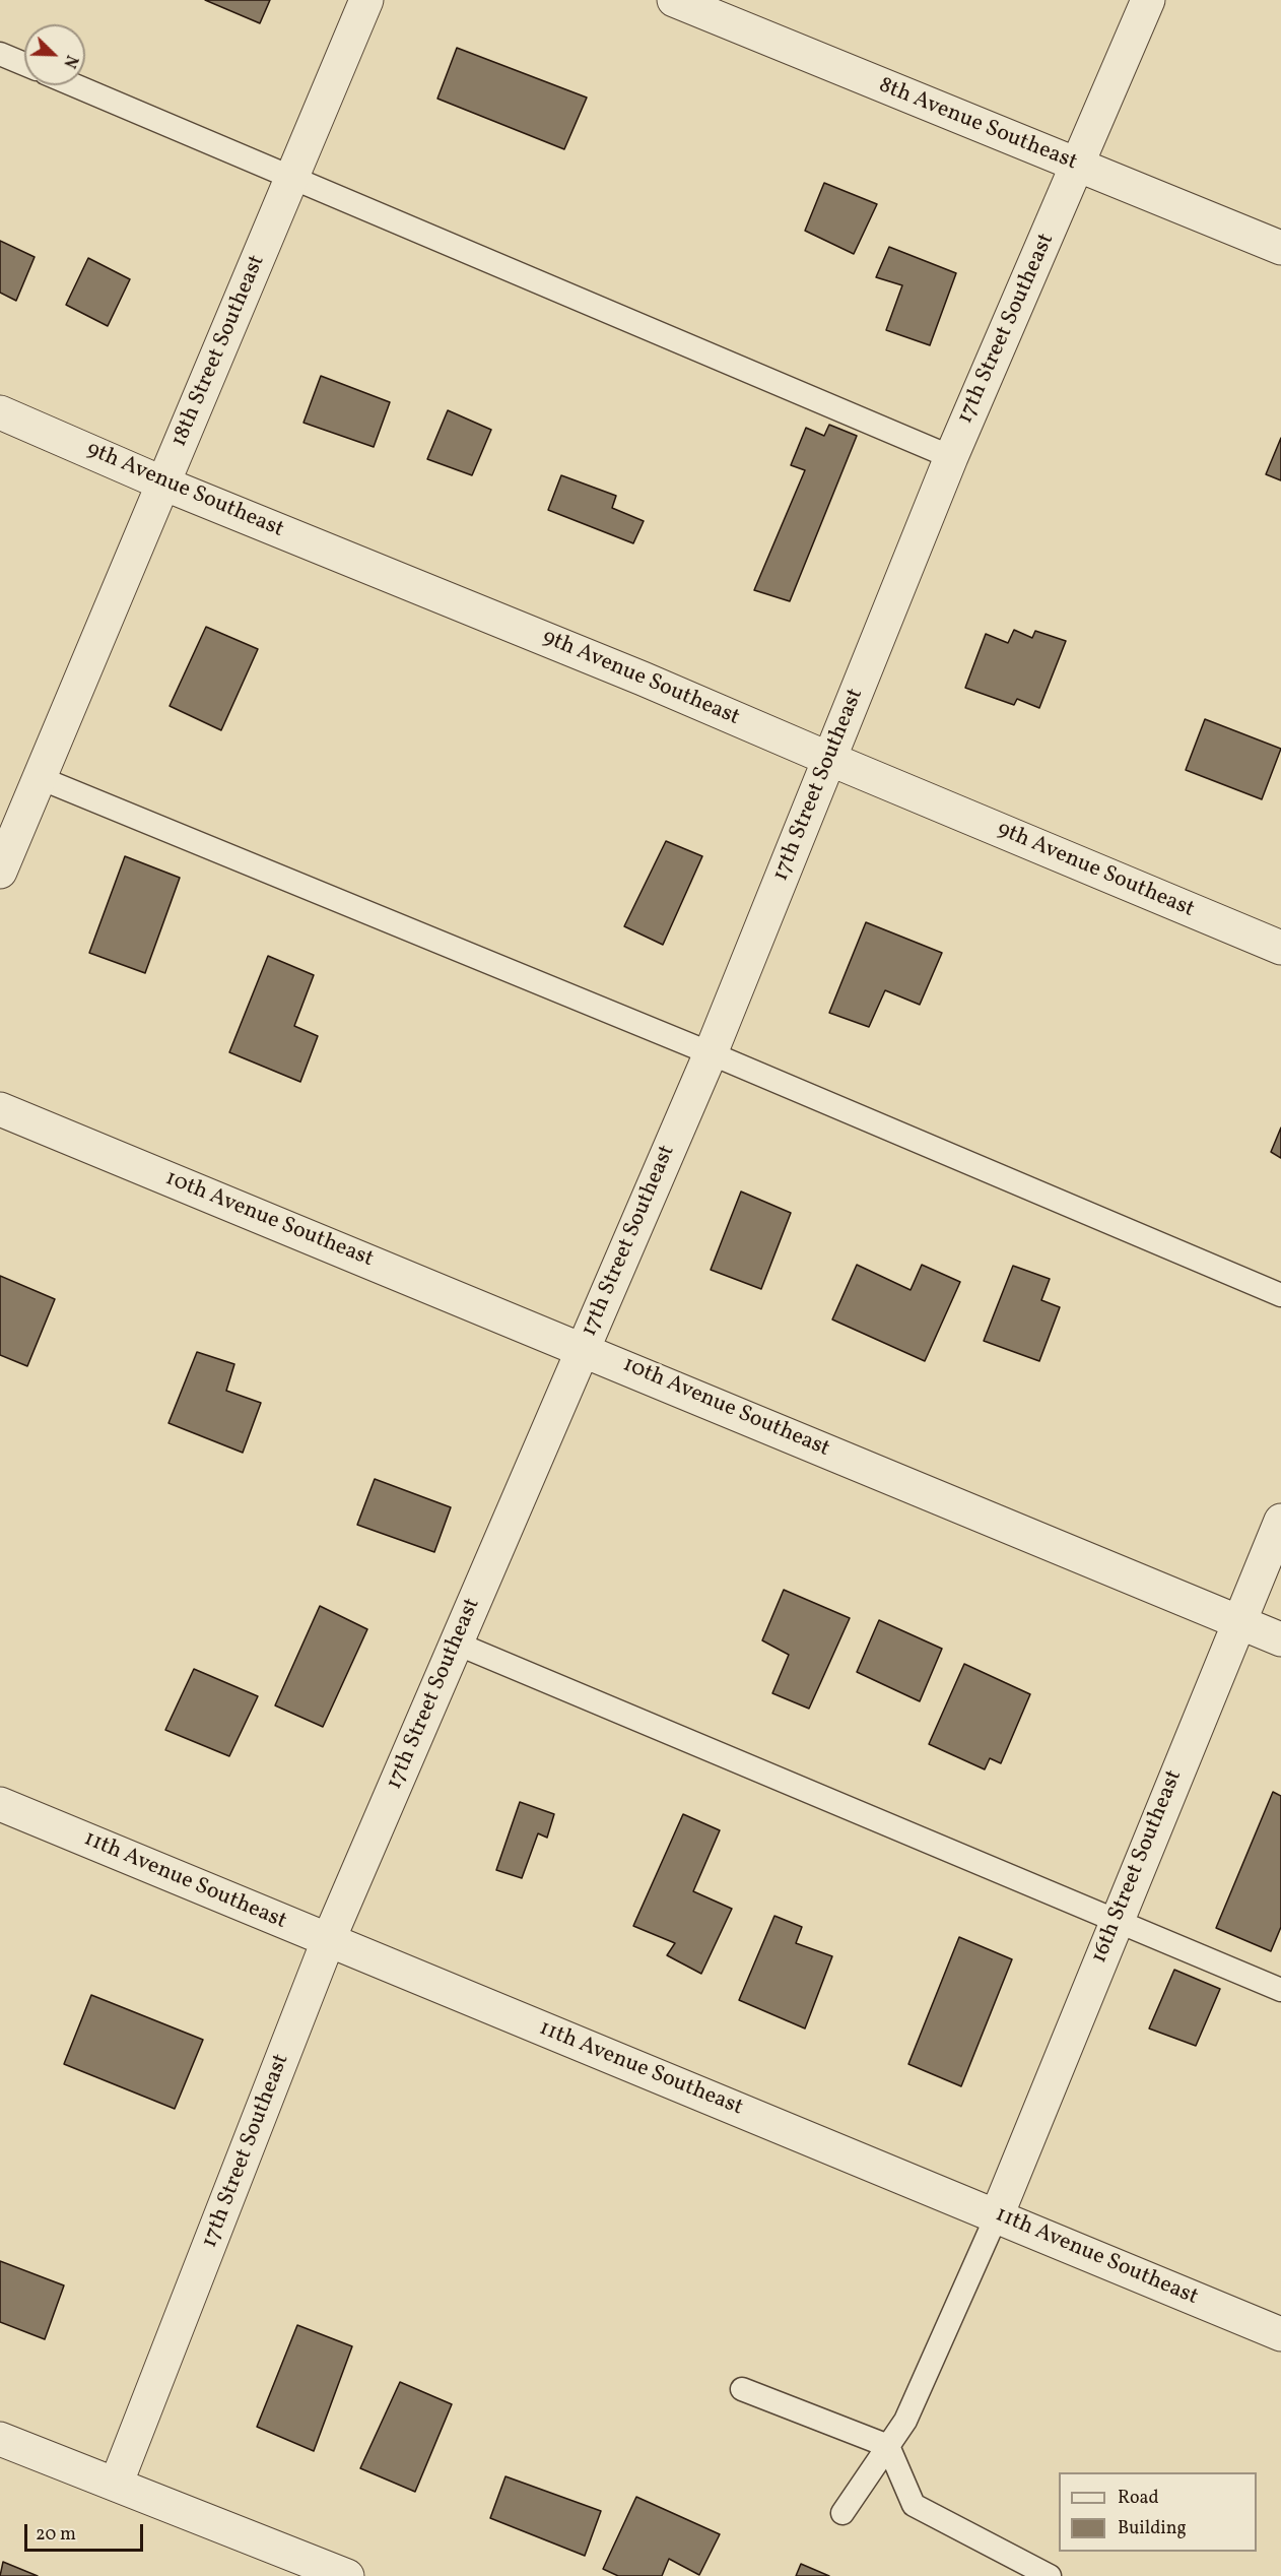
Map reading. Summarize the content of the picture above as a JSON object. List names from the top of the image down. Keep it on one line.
{"streets":{"street":["8th Avenue Southeast","17th Street Southeast","18th Street Southeast","9th Avenue Southeast","10th Avenue Southeast","16th Street Southeast","11th Avenue Southeast"]},"crossings":[["8th Avenue Southeast","17th Street Southeast"],["17th Street Southeast","9th Avenue Southeast"],["17th Street Southeast","10th Avenue Southeast"],["17th Street Southeast","11th Avenue Southeast"],["18th Street Southeast","9th Avenue Southeast"],["10th Avenue Southeast","16th Street Southeast"],["16th Street Southeast","11th Avenue Southeast"]],"legend":["Road","Building"],"scale_bar":"20 m","north":"bottom right"}
